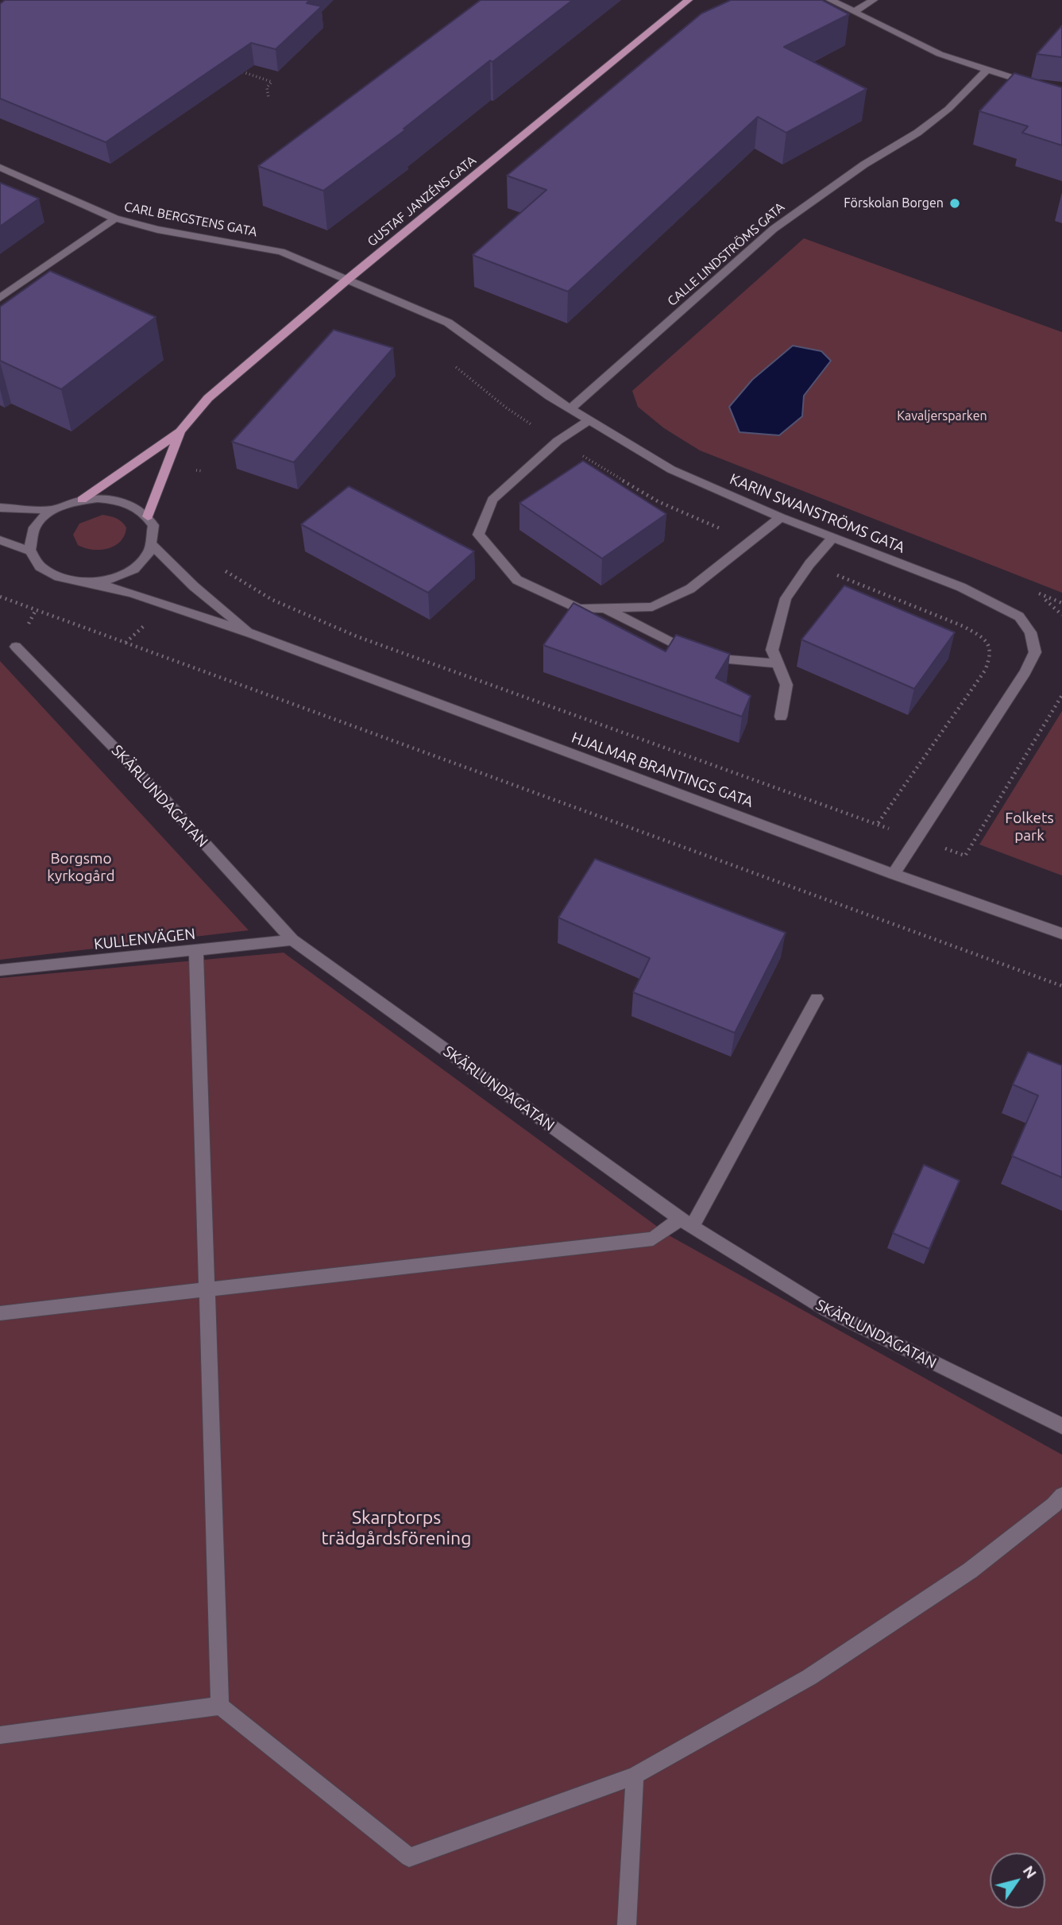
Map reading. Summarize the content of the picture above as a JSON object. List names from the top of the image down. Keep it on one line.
{"streets":{"main road":["GUSTAF JANZÉNS GATA"],"street":["CARL BERGSTENS GATA","CALLE LINDSTRÖMS GATA","KARIN SWANSTRÖMS GATA","HJALMAR BRANTINGS GATA","SKÄRLUNDAGATAN","KULLENVÄGEN"]},"crossings":[["GUSTAF JANZÉNS GATA","CARL BERGSTENS GATA"],["GUSTAF JANZÉNS GATA","KARIN SWANSTRÖMS GATA"],["GUSTAF JANZÉNS GATA","HJALMAR BRANTINGS GATA"],["CARL BERGSTENS GATA","KARIN SWANSTRÖMS GATA"],["CALLE LINDSTRÖMS GATA","KARIN SWANSTRÖMS GATA"],["KARIN SWANSTRÖMS GATA","HJALMAR BRANTINGS GATA"],["SKÄRLUNDAGATAN","KULLENVÄGEN"]],"parks":["Kavaljersparken","Folkets park","Borgsmo kyrkogård","Skarptorps trädgårdsförening"],"places":["Förskolan Borgen"],"north":"top right"}
